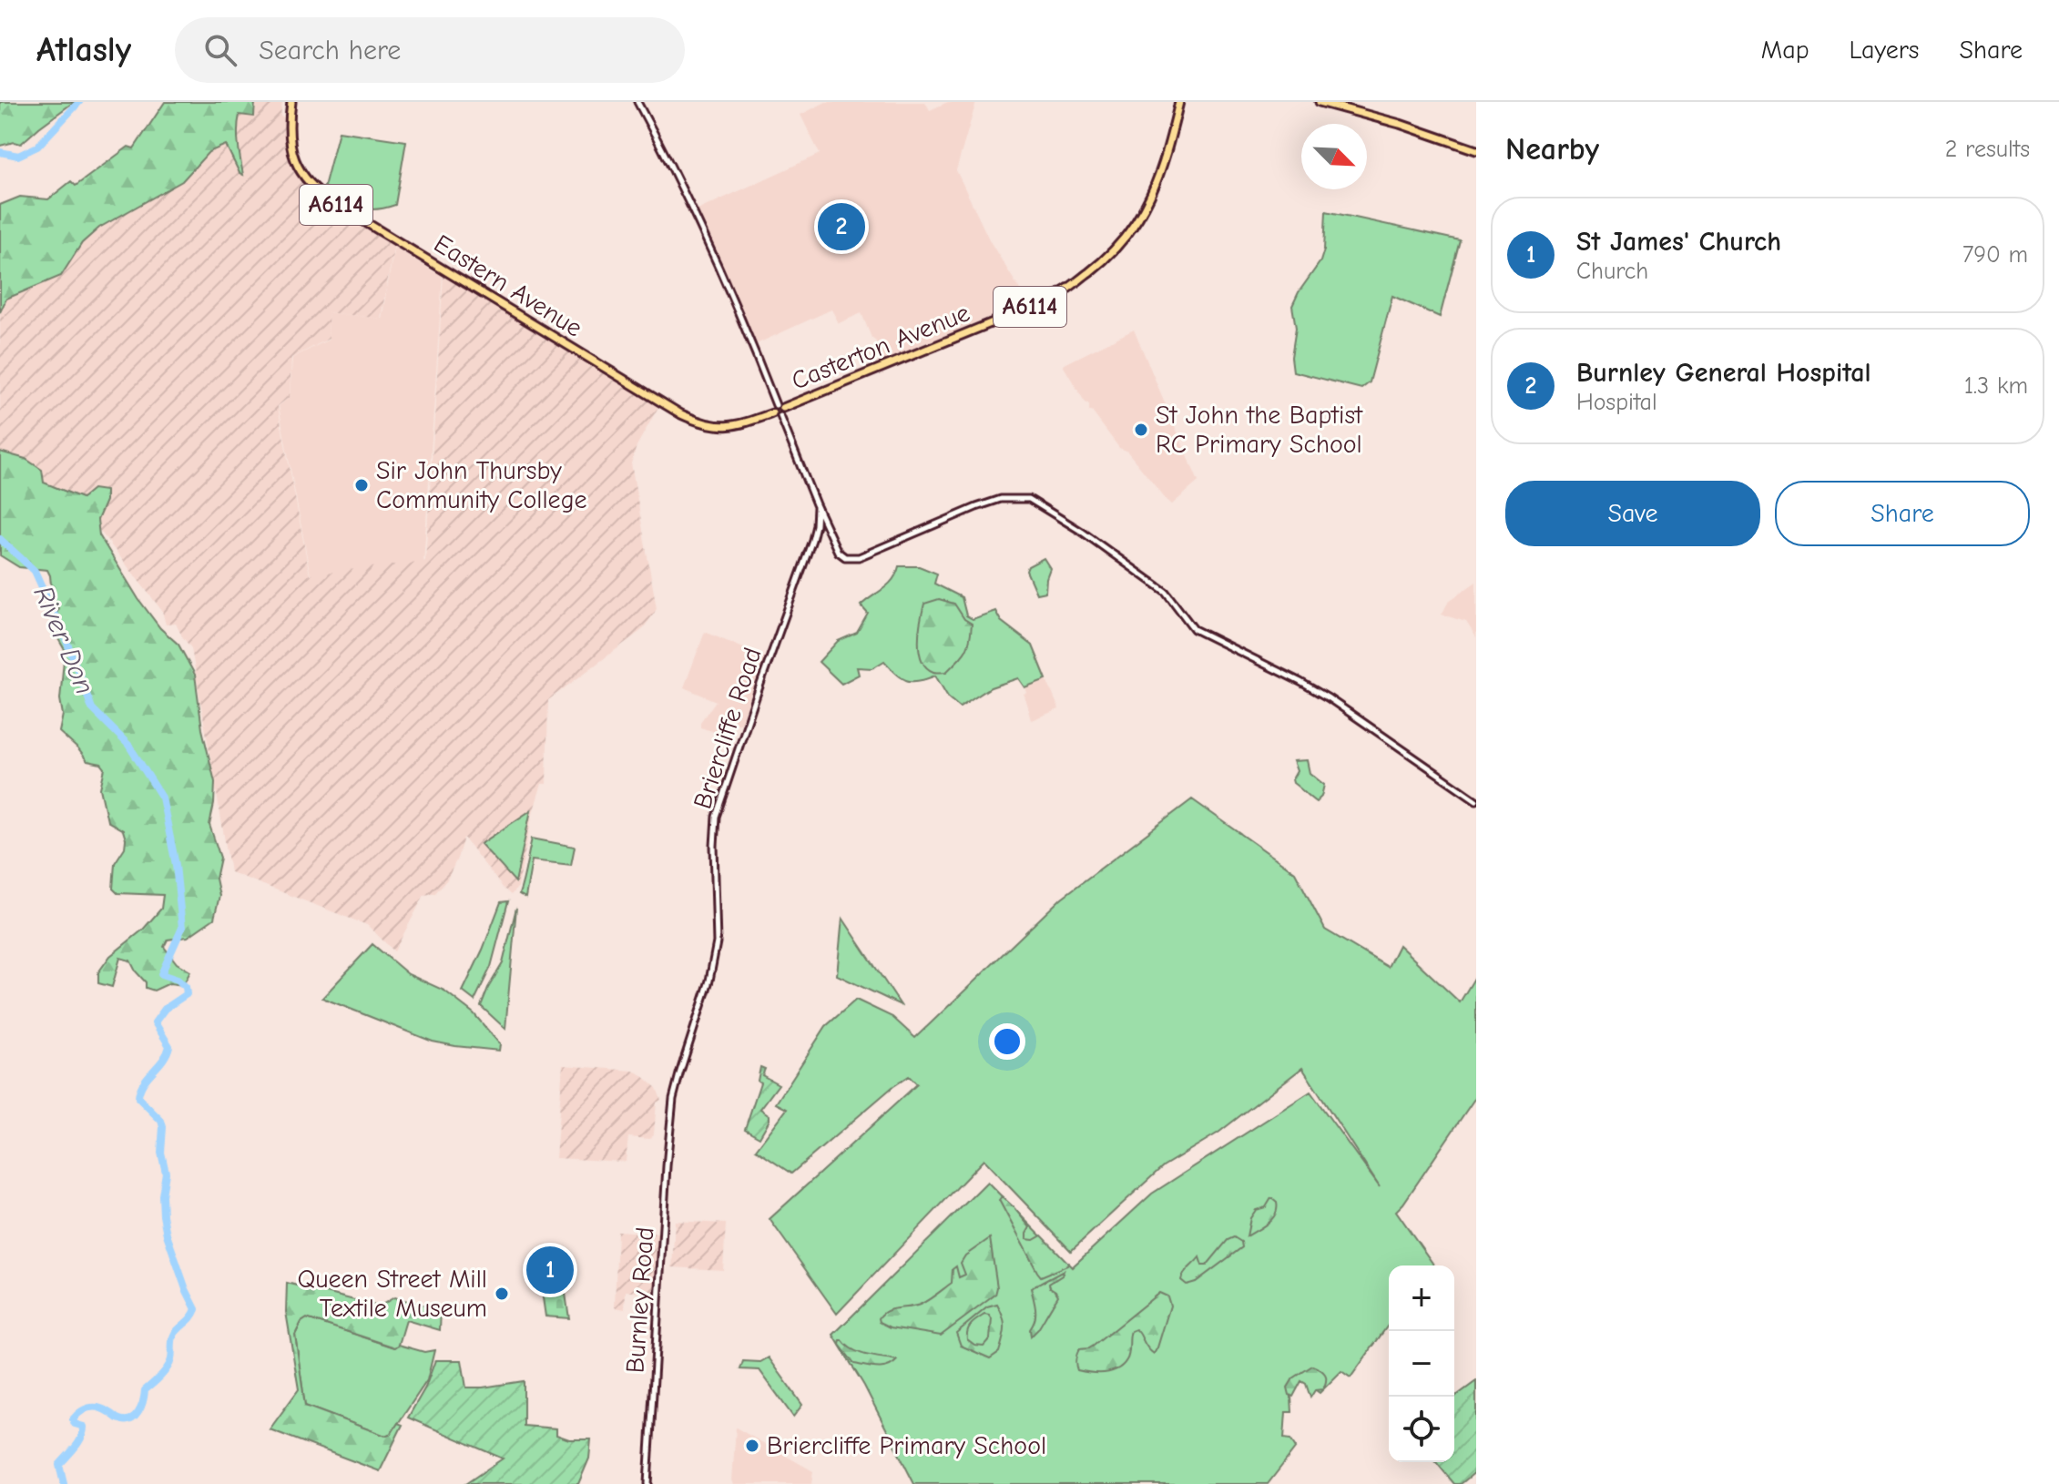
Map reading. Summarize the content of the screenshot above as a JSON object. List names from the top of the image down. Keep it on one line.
{"streets":{"highway":["A6114","Eastern Avenue","Casterton Avenue"],"street":["Briercliffe Road","Burnley Road"]},"crossings":[["Eastern Avenue","Casterton Avenue"],["Eastern Avenue","Briercliffe Road"],["Casterton Avenue","Briercliffe Road"],["Briercliffe Road","Burnley Road"]],"water":["River Don"],"places":["St John the Baptist RC Primary School","Sir John Thursby Community College","Queen Street Mill Textile Museum","Briercliffe Primary School"],"north":"bottom right","page":{"header":"Atlasly","search":"Search here","nav":["Map","Layers","Share"],"heading":["Nearby","2 results"],"list":[{"mark":"1","name":"St James' Church","note":"Church","value":"790 m"},{"mark":"2","name":"Burnley General Hospital","note":"Hospital","value":"1.3 km"}],"pins":["2","1"],"buttons":["Save","Share"],"map_buttons":["+","−"]}}
